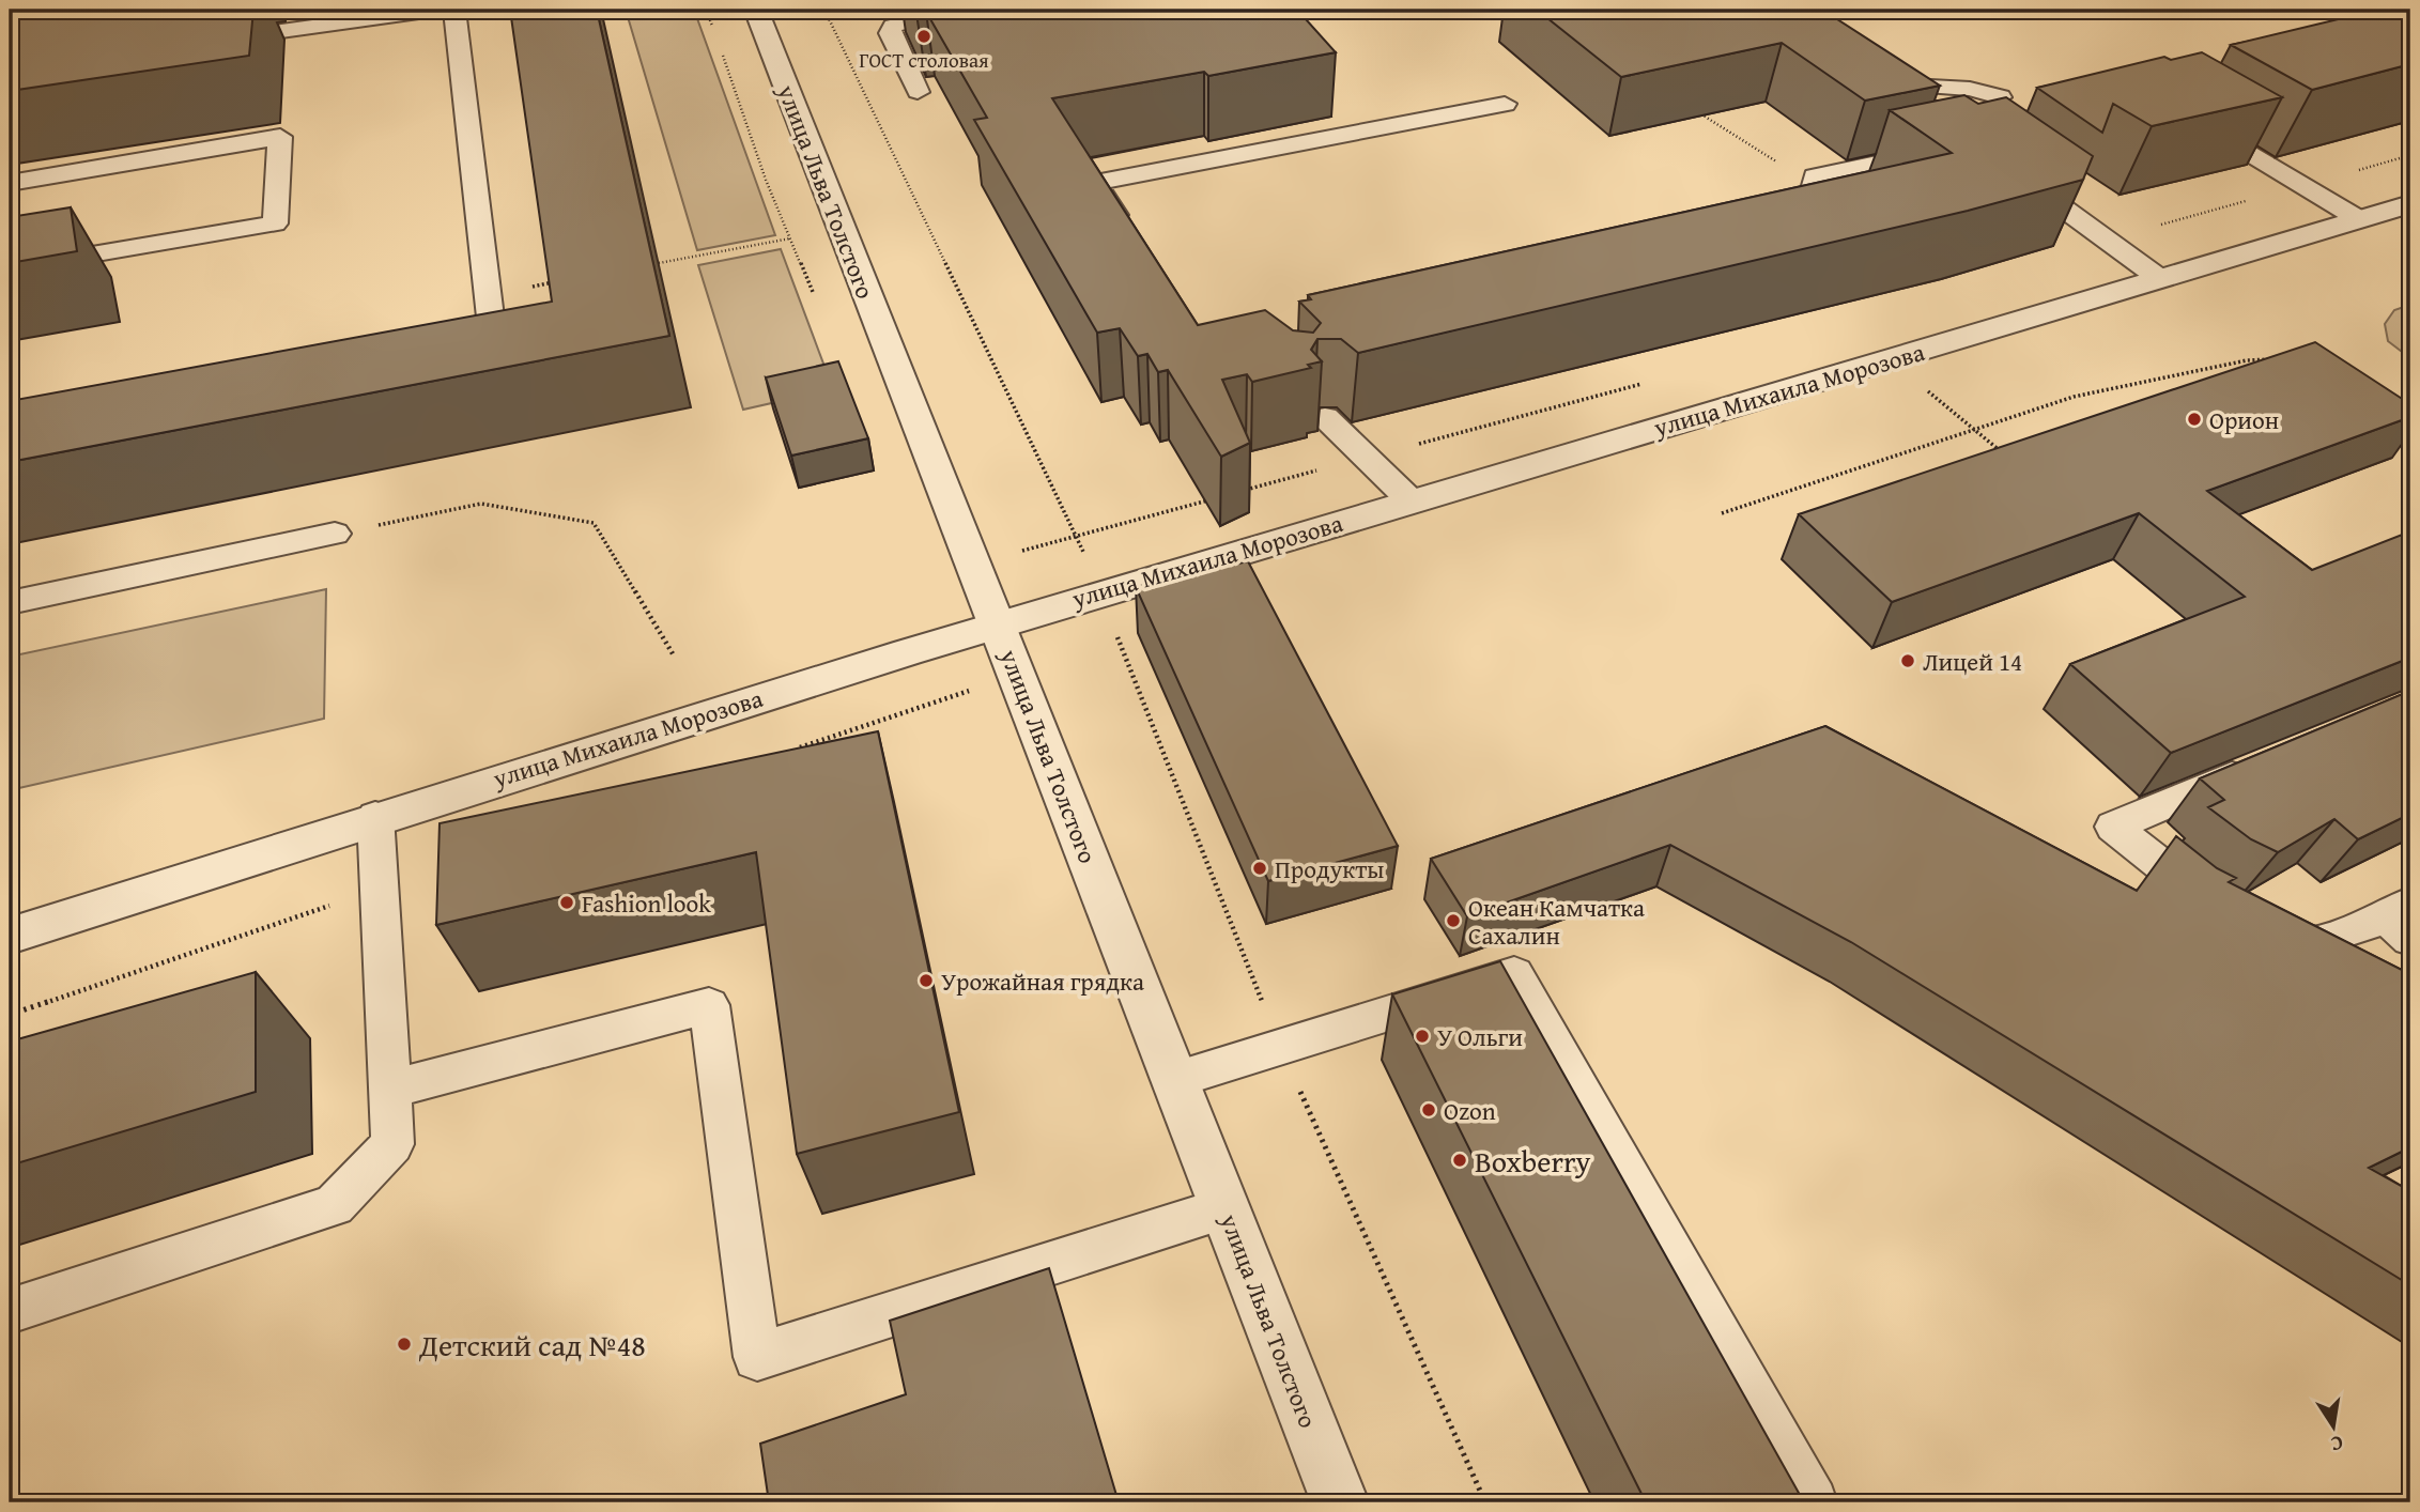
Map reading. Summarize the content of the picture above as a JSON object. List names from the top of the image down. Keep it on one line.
{"streets":{"street":["улица Льва Толстого","улица Михаила Морозова"]},"crossings":[["улица Льва Толстого","улица Михаила Морозова"]],"places":["ГОСТ столовая","Орион","Лицей 14","Продукты","Fashion look","Океан Камчатка Сахалин","Урожайная грядка","У Ольги","Ozon","Boxberry","Детский сад №48"],"north":"bottom"}
